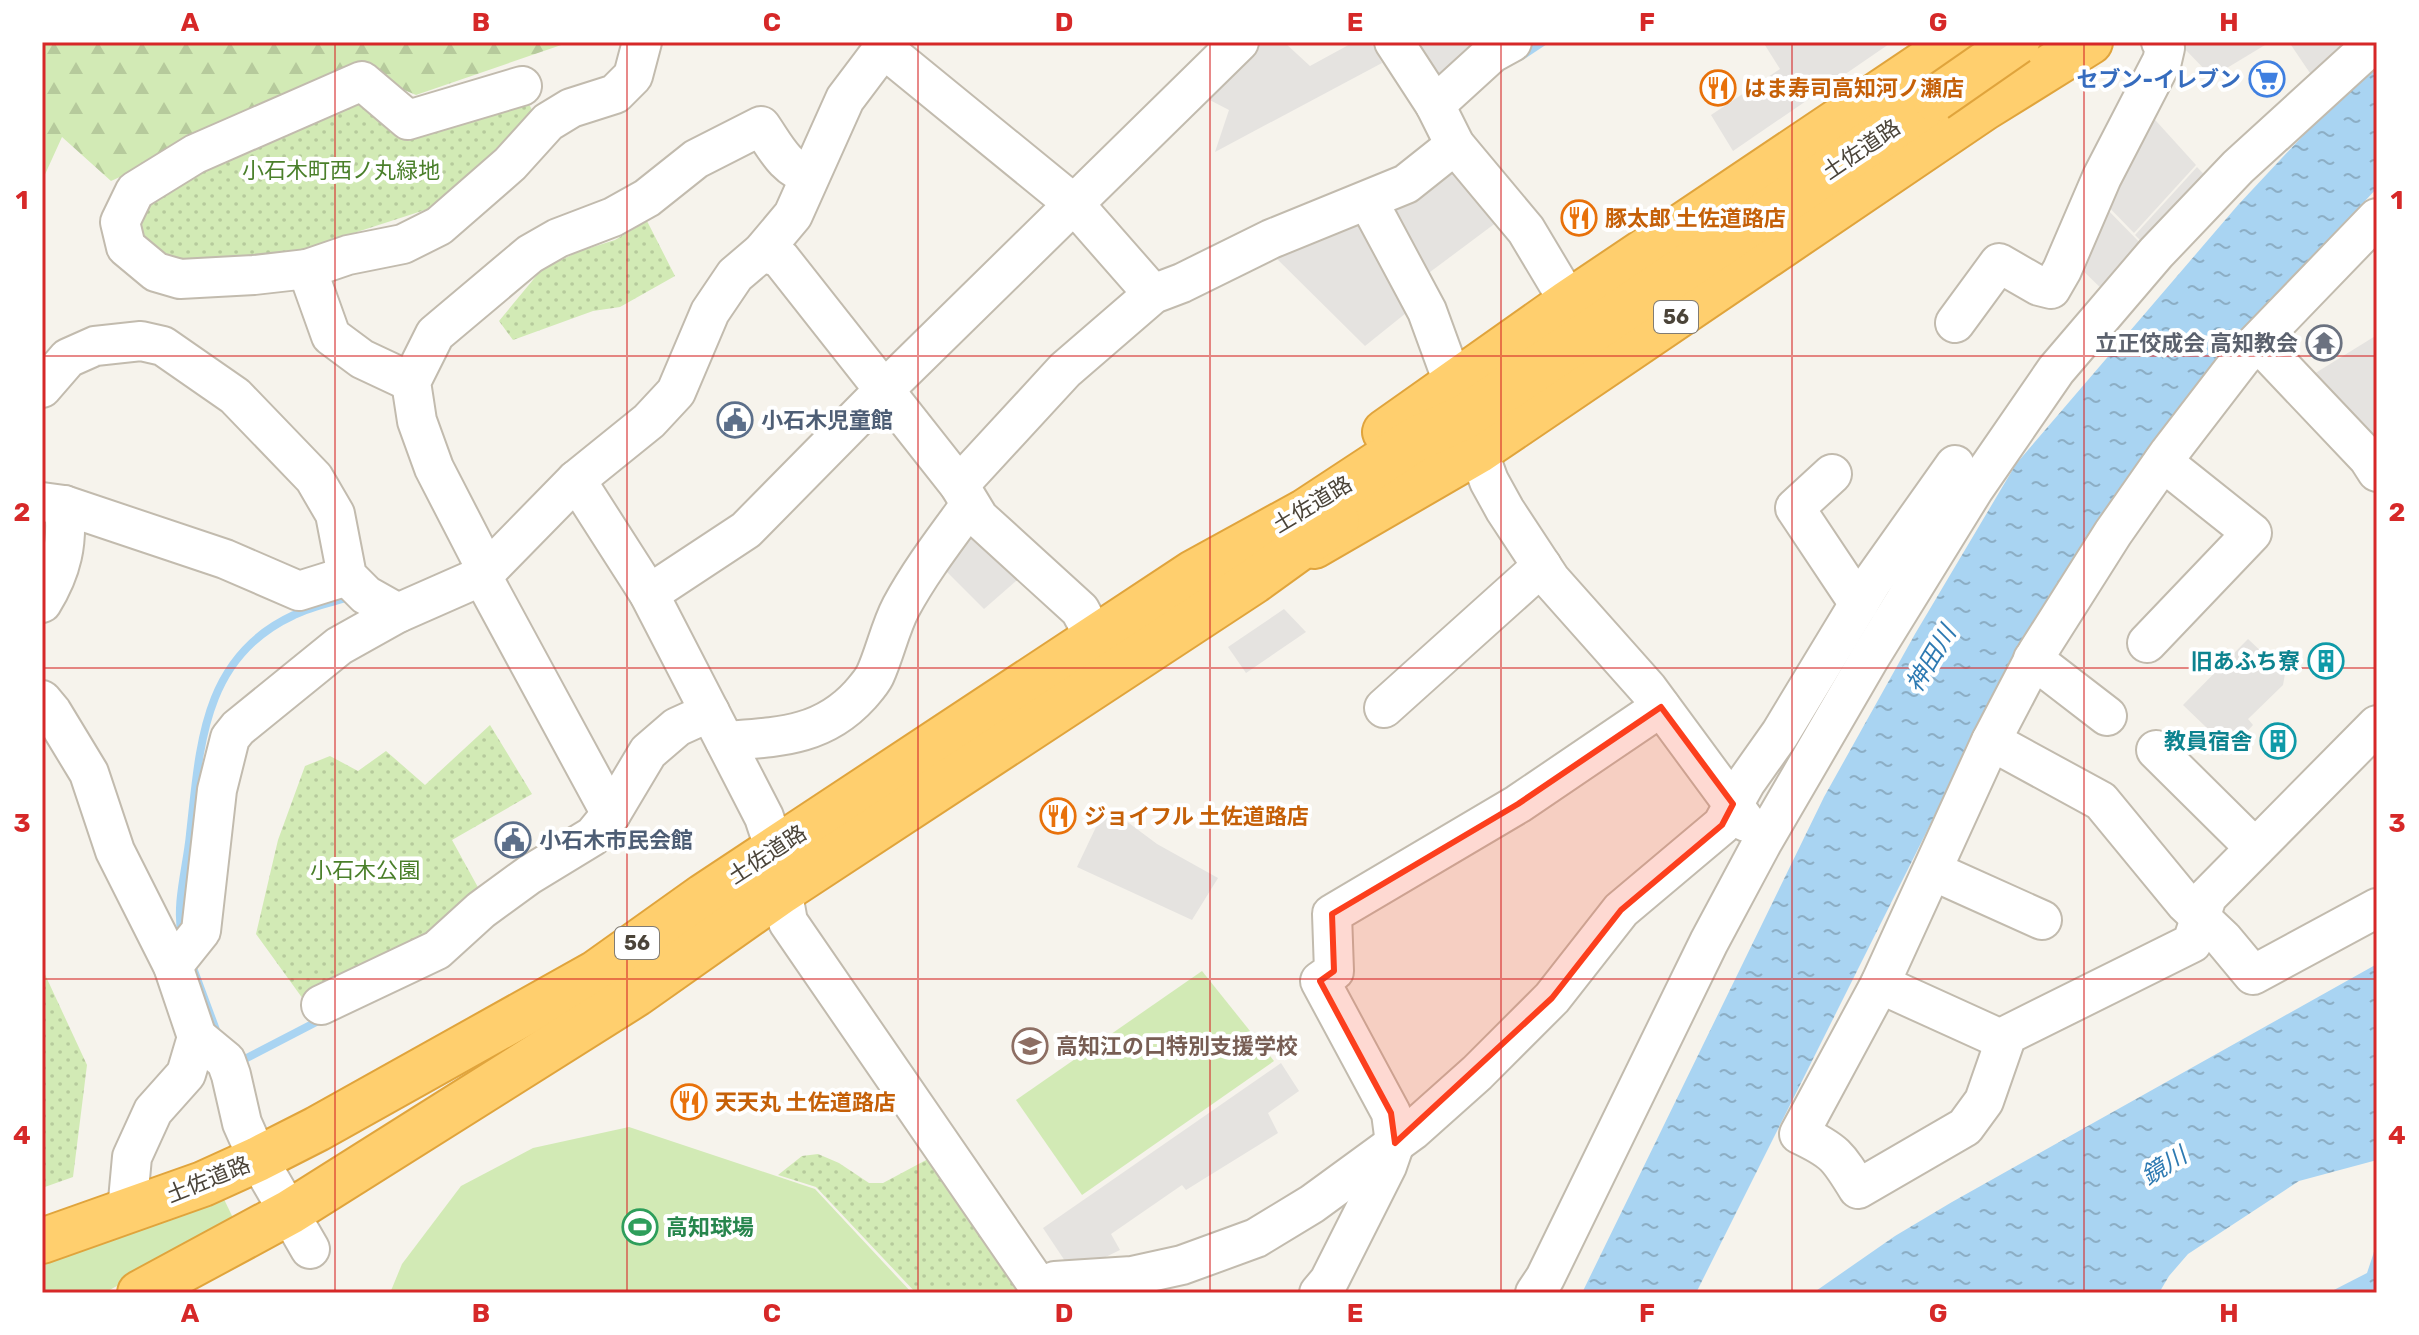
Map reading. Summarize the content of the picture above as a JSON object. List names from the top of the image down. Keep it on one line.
{"streets":{"highway":["土佐道路","56"]},"crossings":[["土佐道路","56"]],"water":["神田川","鏡川"],"parks":["小石木町西ノ丸緑地","小石木公園"],"places":{"supermarket":["セブン-イレブン"],"restaurant":["はま寿司高知河ノ瀬店","豚太郎 土佐道路店","ジョイフル 土佐道路店","天天丸 土佐道路店"],"temple":["立正佼成会 高知教会"],"public building":["小石木児童館","小石木市民会館"],"building":["旧あふち寮","教員宿舎"],"school or university":["高知江の口特別支援学校"],"sports":["高知球場"]},"grid":{"columns":["A","B","C","D","E","F","G","H"],"rows":["1","2","3","4"]}}
